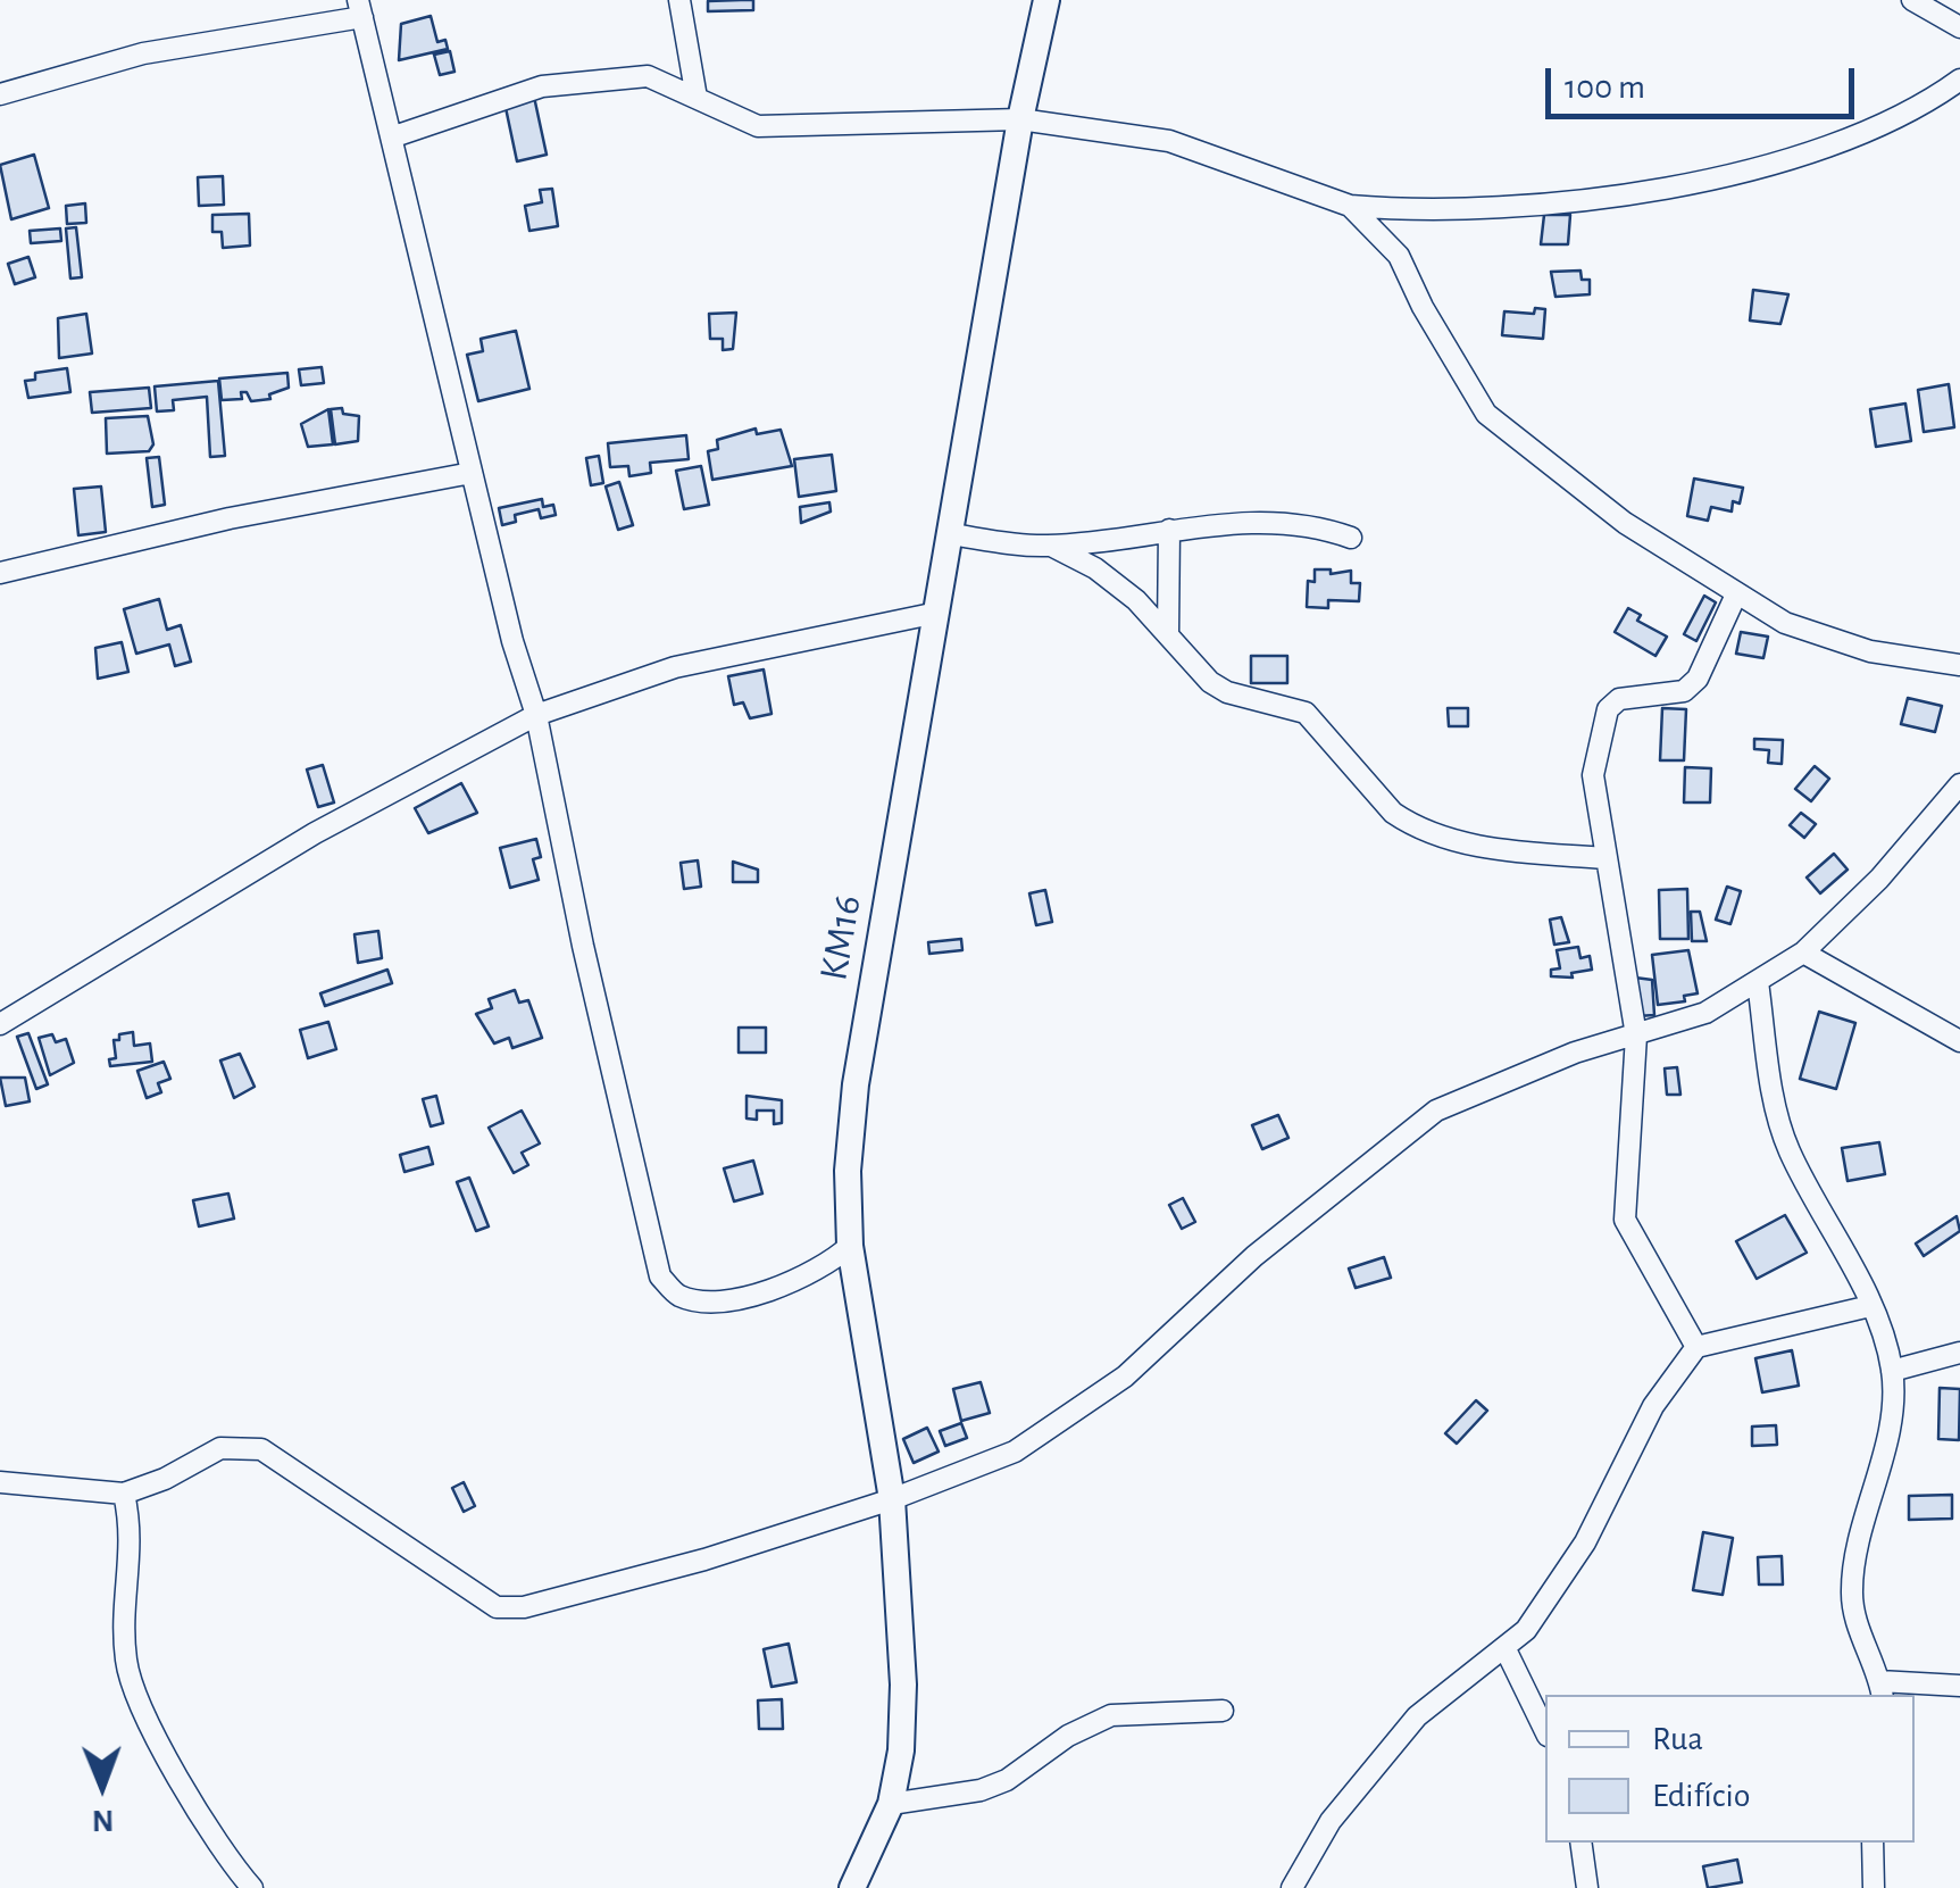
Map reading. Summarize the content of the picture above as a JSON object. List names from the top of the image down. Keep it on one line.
{"streets":{"street":["KM16"]},"legend":["Rua","Edifício"],"scale_bar":"100 m","north":"bottom"}
